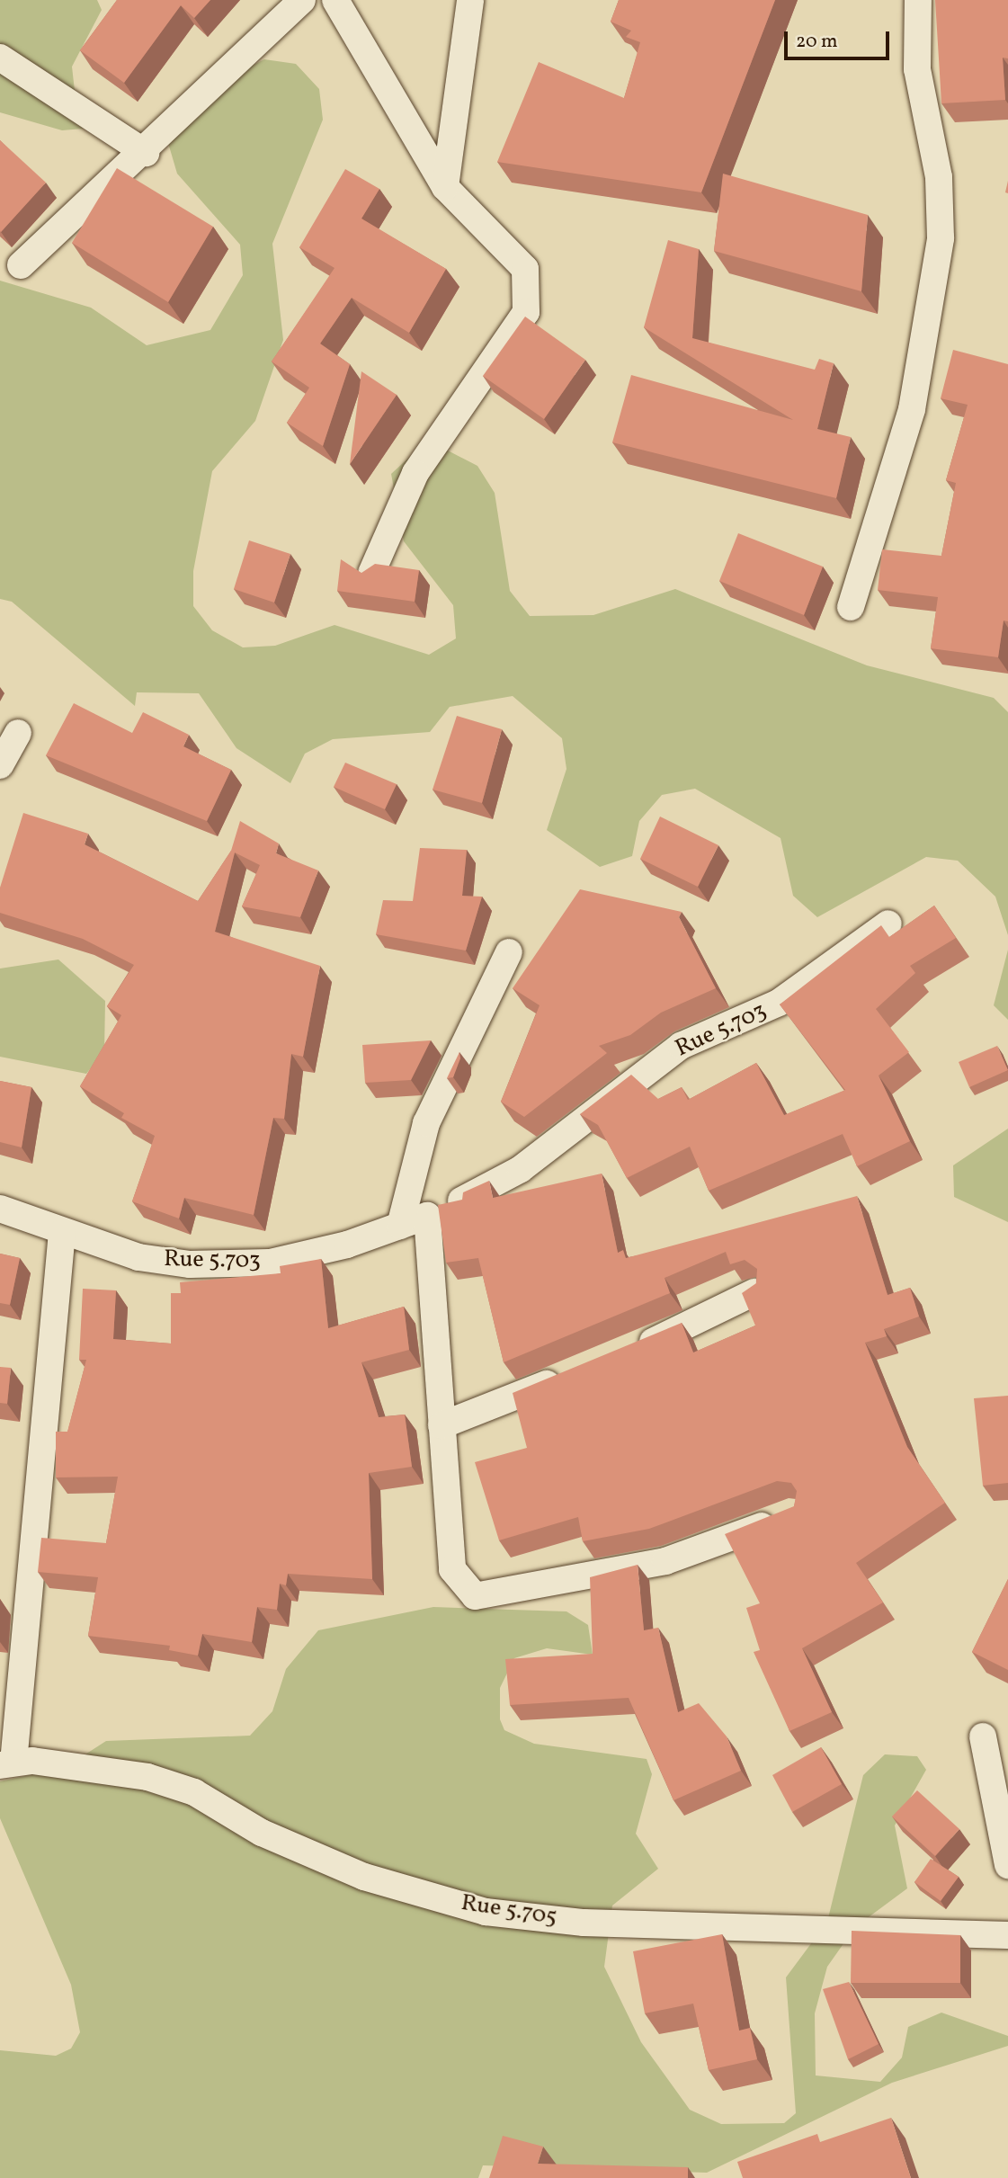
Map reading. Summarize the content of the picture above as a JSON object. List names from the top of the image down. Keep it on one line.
{"streets":{"street":["Rue 5.703","Rue 5.705"]},"scale_bar":"20 m"}
